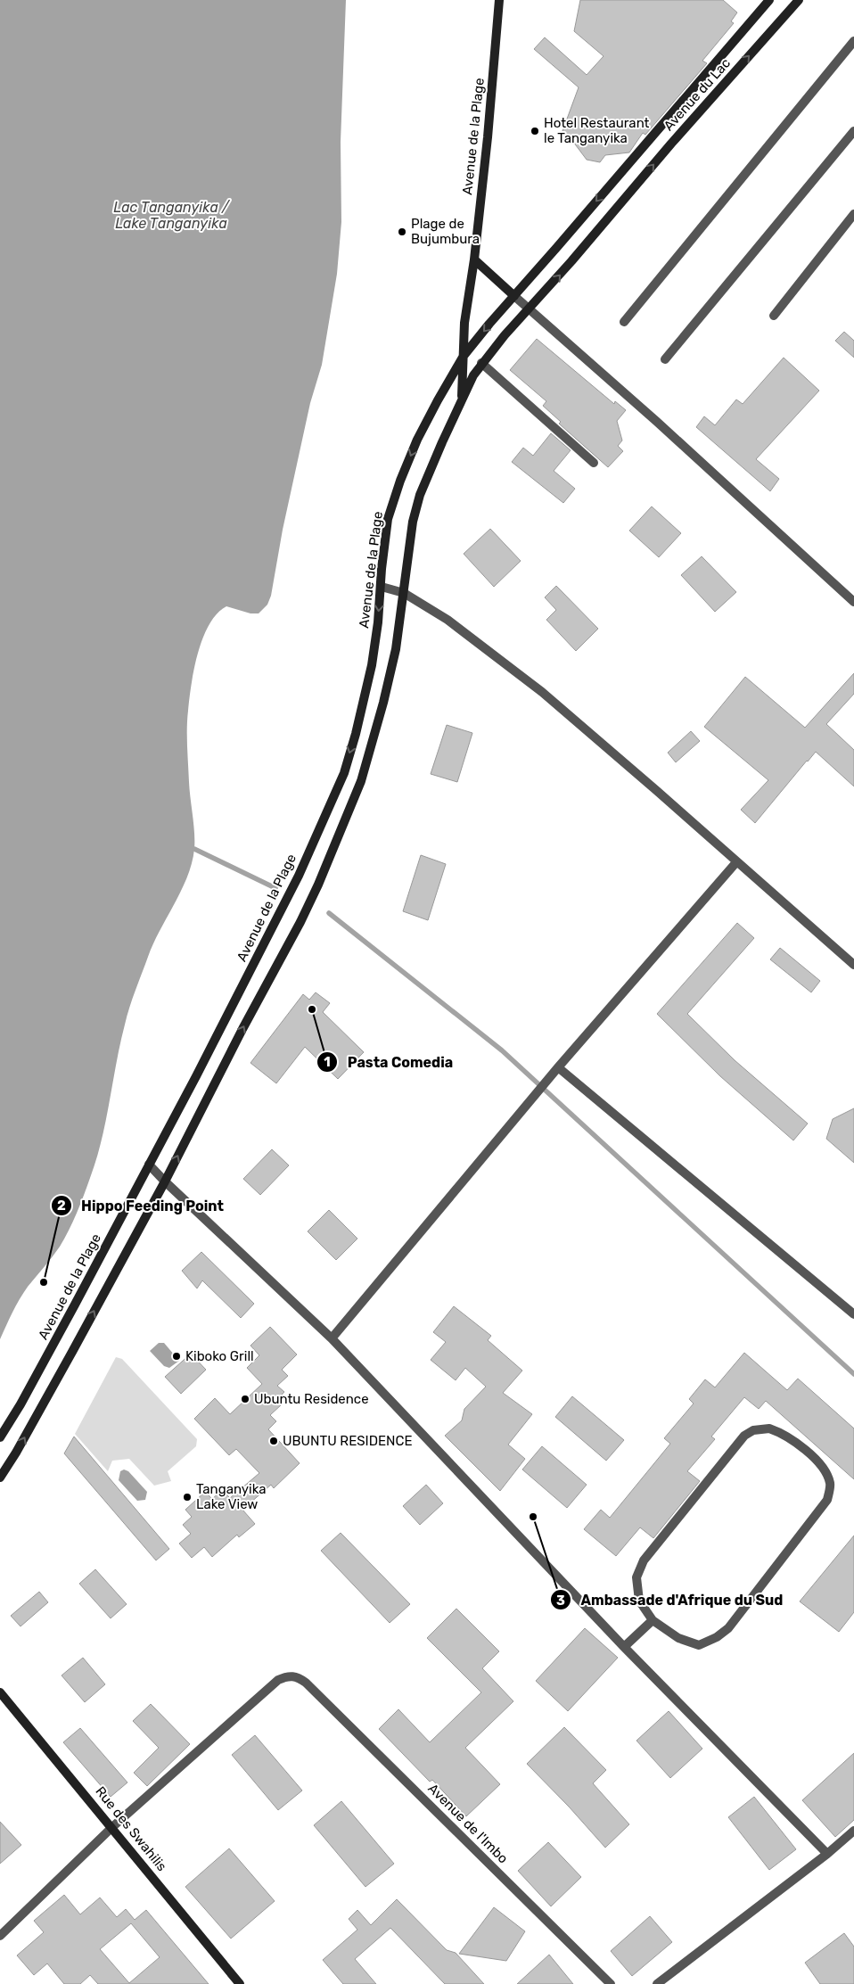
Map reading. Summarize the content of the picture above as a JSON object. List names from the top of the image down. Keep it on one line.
{"streets":{"main road":["Avenue du Lac","Avenue de la Plage","Rue des Swahilis"],"street":["Avenue de l'Imbo"]},"crossings":[["Avenue du Lac","Avenue de la Plage"],["Avenue de l'Imbo","Rue des Swahilis"]],"water":["Lac Tanganyika / Lake Tanganyika"],"places":["Hotel Restaurant le Tanganyika","Plage de Bujumbura","Pasta Comedia","Hippo Feeding Point","Kiboko Grill","Ubuntu Residence","UBUNTU RESIDENCE","Tanganyika Lake View","Ambassade d'Afrique du Sud"]}
